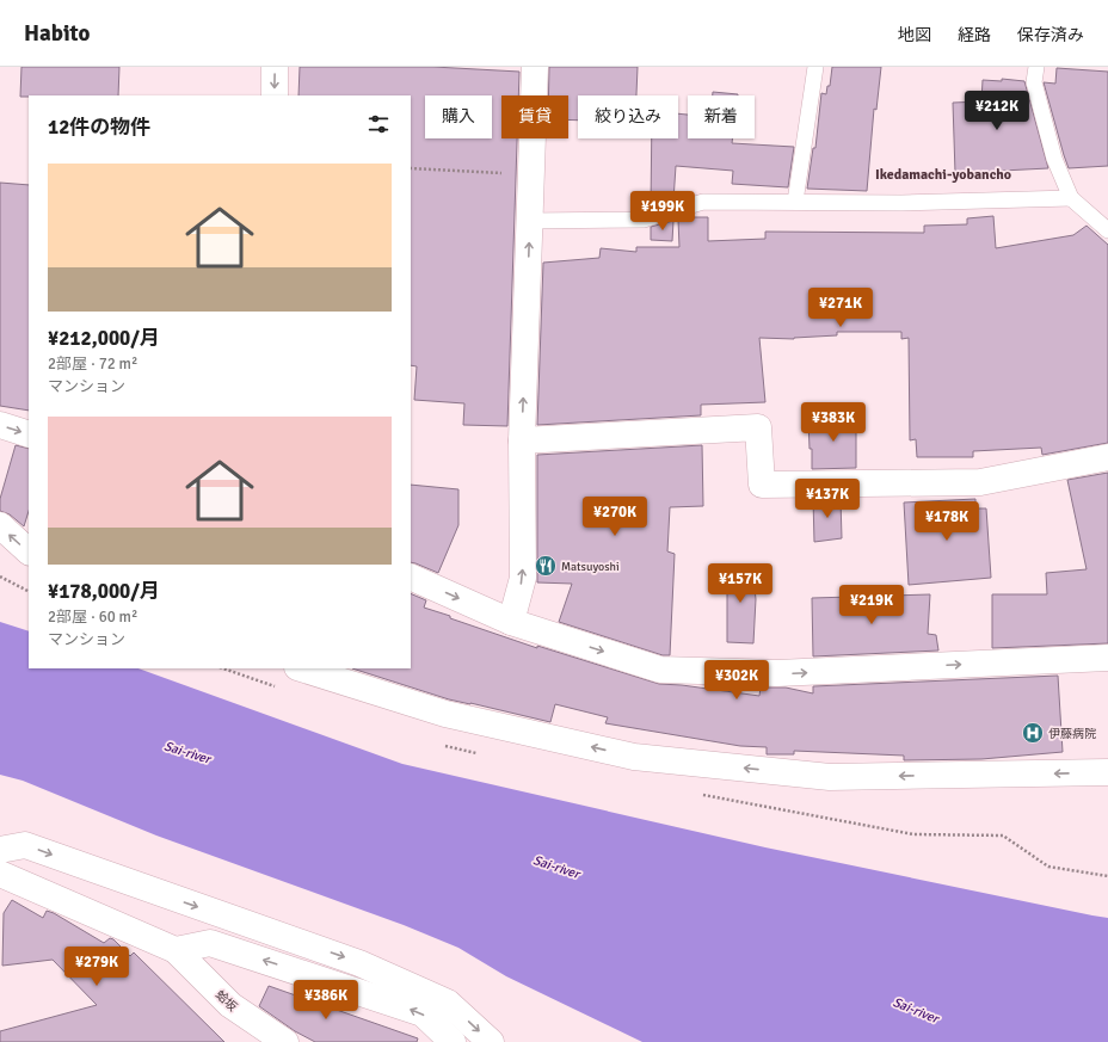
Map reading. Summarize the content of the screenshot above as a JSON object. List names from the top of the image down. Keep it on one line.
{"streets":{"street":["蛤坂"]},"districts":["Ikedamachi-yobancho"],"water":["Sai-river"],"places":{"restaurant":["Matsuyoshi"],"hospital":["伊藤病院"]},"page":{"header":"Habito","nav":["地図","経路","保存済み"],"price":["¥212K","¥199K","¥271K","¥383K","¥137K","¥270K","¥178K","¥157K","¥219K","¥302K","¥279K","¥386K"],"chip":["購入","賃貸","絞り込み","新着"],"heading":"12件の物件","list":[{"name":"¥212,000/月","note":"2部屋 · 72 m² · マンション"},{"name":"¥178,000/月","note":"2部屋 · 60 m² · マンション"}]}}
